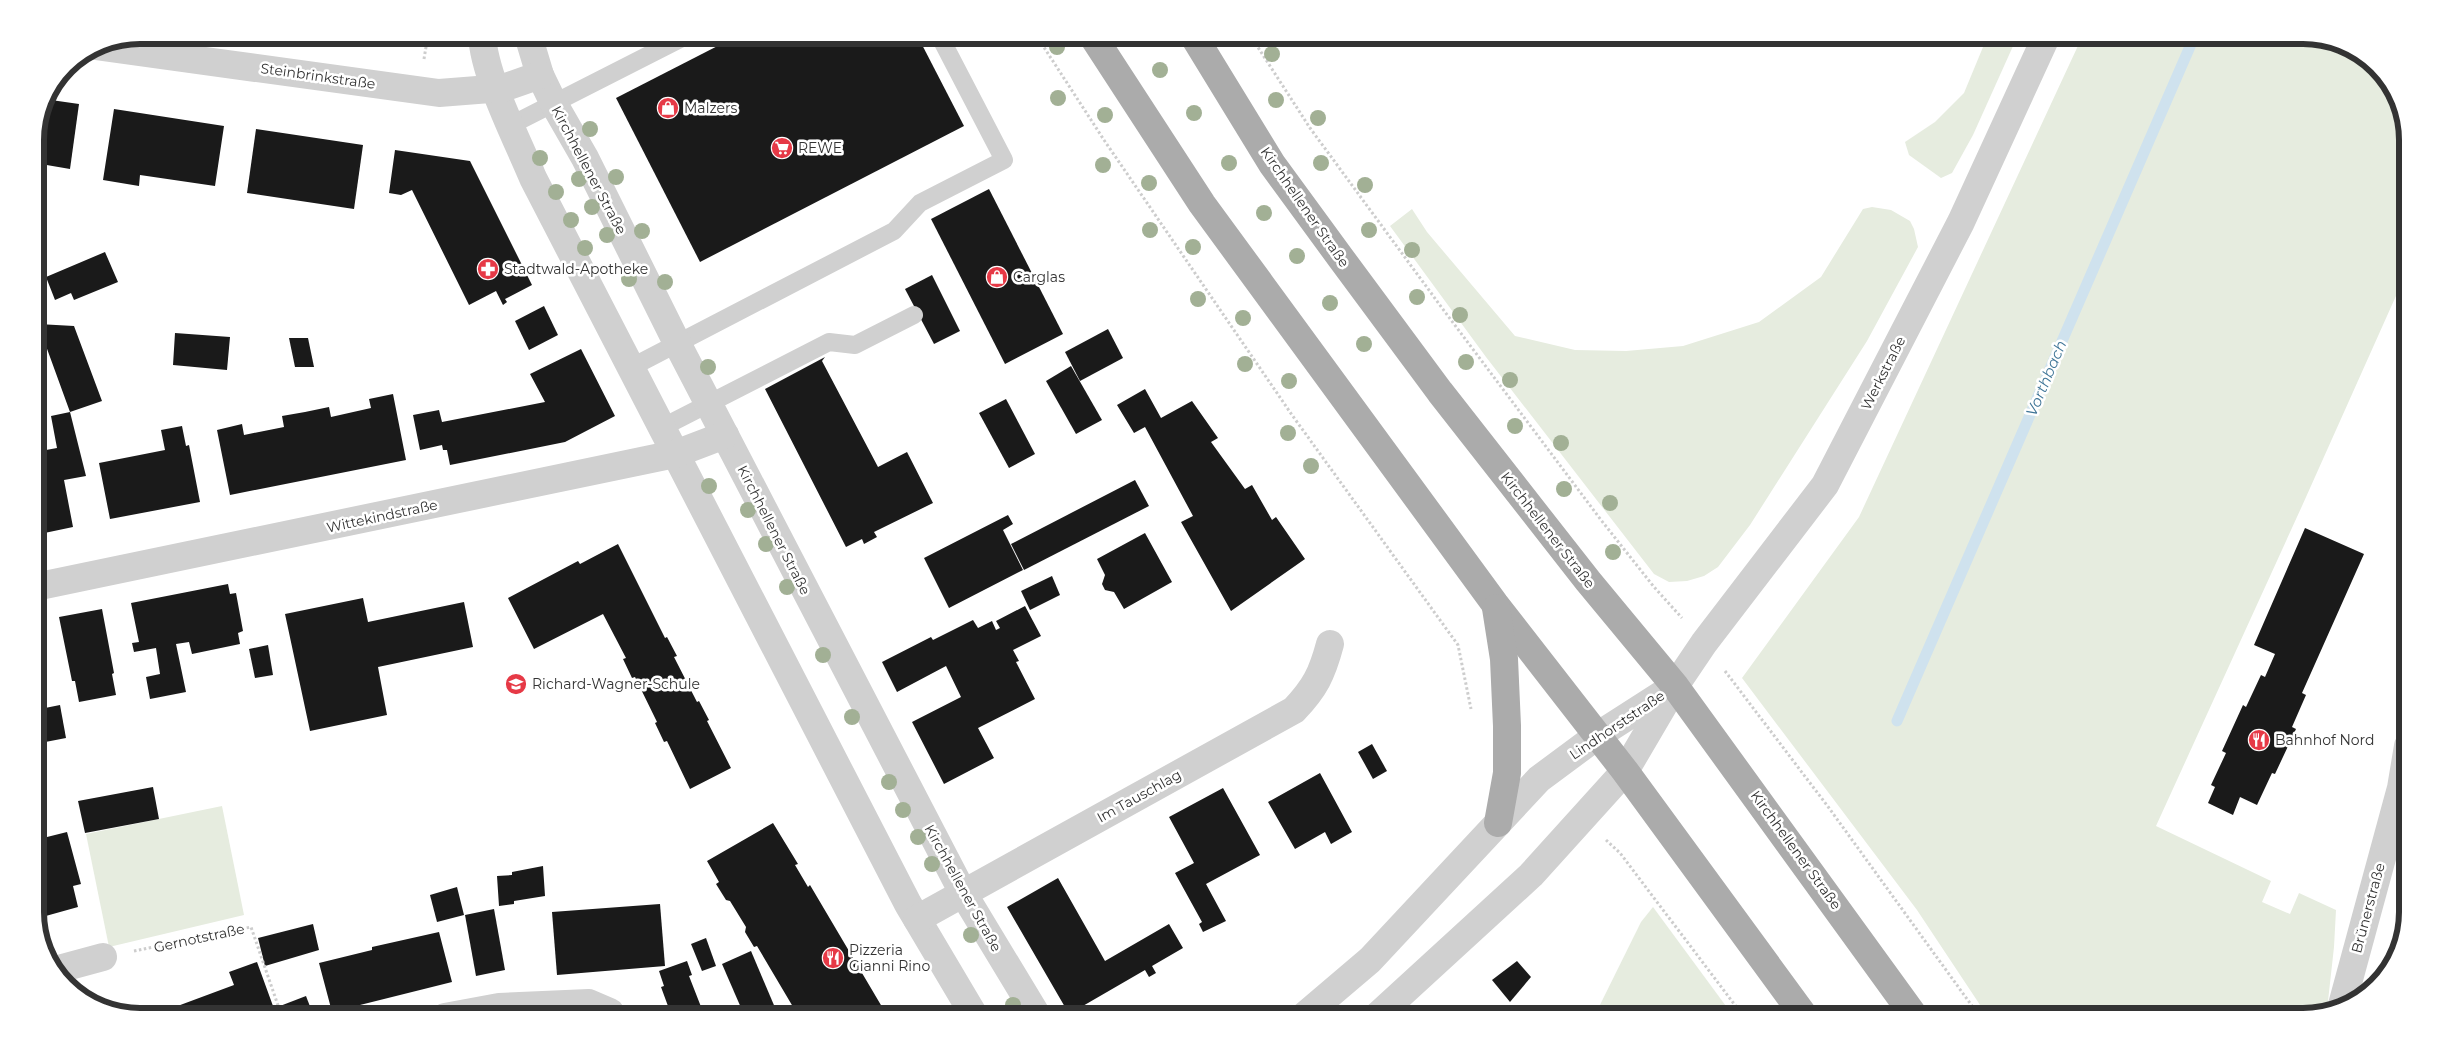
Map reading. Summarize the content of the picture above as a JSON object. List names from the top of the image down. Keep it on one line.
{"streets":{"main road":["Kirchhellener Straße"],"street":["Steinbrinkstraße","Werkstraße","Wittekindstraße","Lindhorststraße","Im Tauschlag","Brünerstraße"],"path":["Gernotstraße"]},"crossings":[["Steinbrinkstraße","Kirchhellener Straße"],["Kirchhellener Straße","Werkstraße"],["Kirchhellener Straße","Wittekindstraße"],["Kirchhellener Straße","Lindhorststraße"],["Kirchhellener Straße","Im Tauschlag"],["Werkstraße","Lindhorststraße"]],"water":["Vorthbach"],"places":{"shop":["Malzers","Carglas"],"supermarket":["REWE"],"pharmacy":["Stadtwald-Apotheke"],"school or university":["Richard-Wagner-Schule"],"restaurant":["Bahnhof Nord","Pizzeria Gianni Rino"]}}
